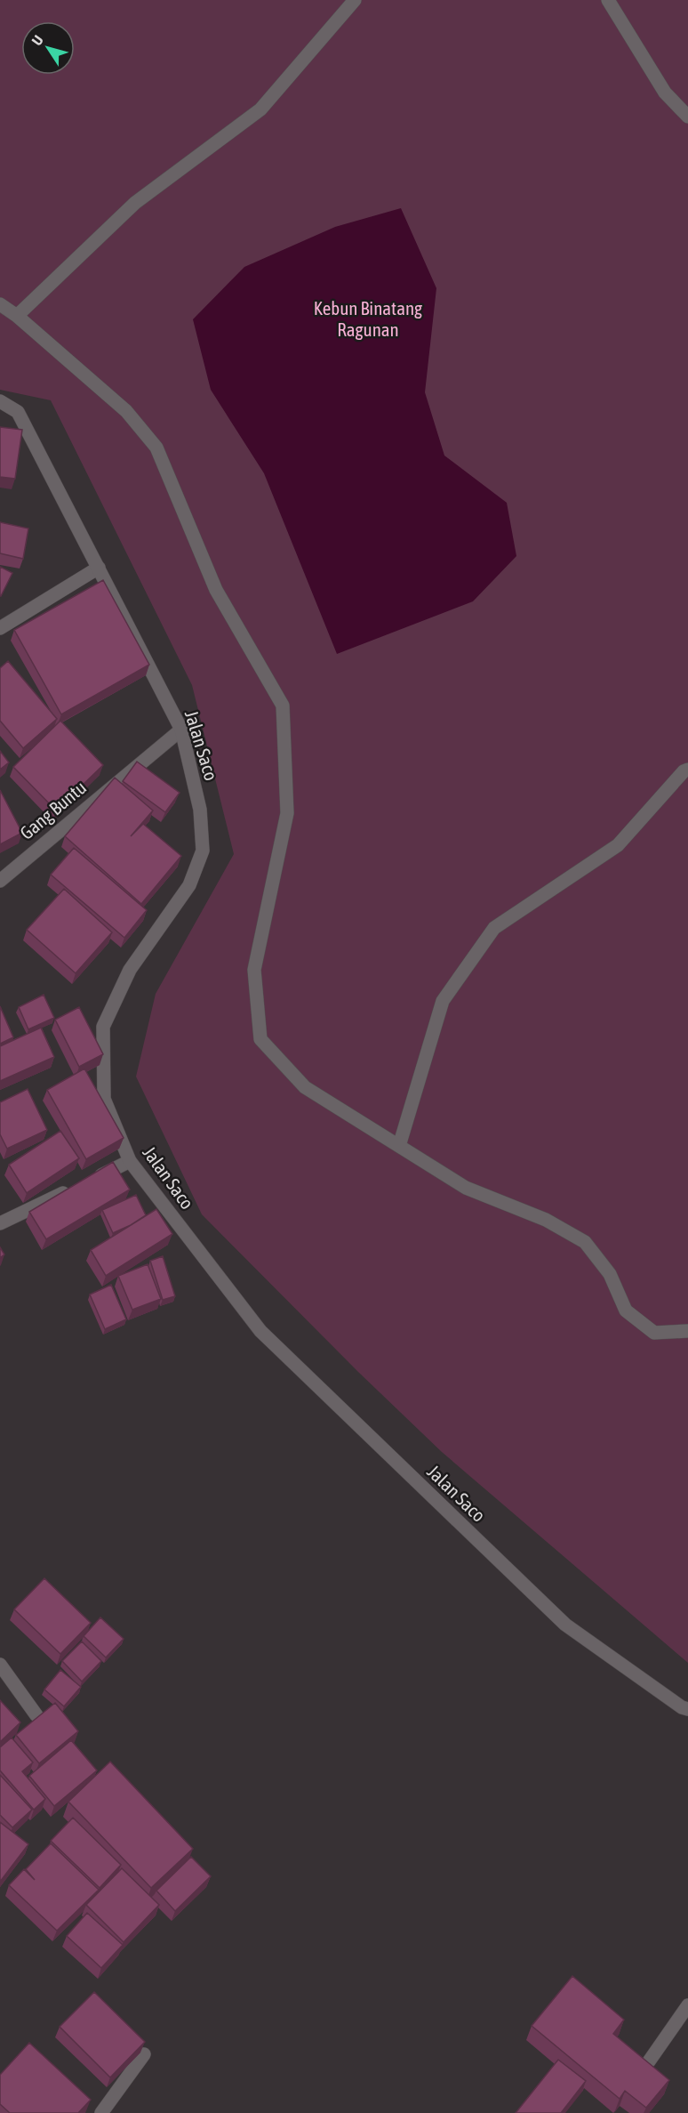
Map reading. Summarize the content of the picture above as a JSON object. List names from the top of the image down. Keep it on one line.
{"streets":{"main road":["Jalan Saco","Gang Buntu"]},"crossings":[["Jalan Saco","Gang Buntu"]],"parks":["Kebun Binatang Ragunan"],"north":"top left"}
